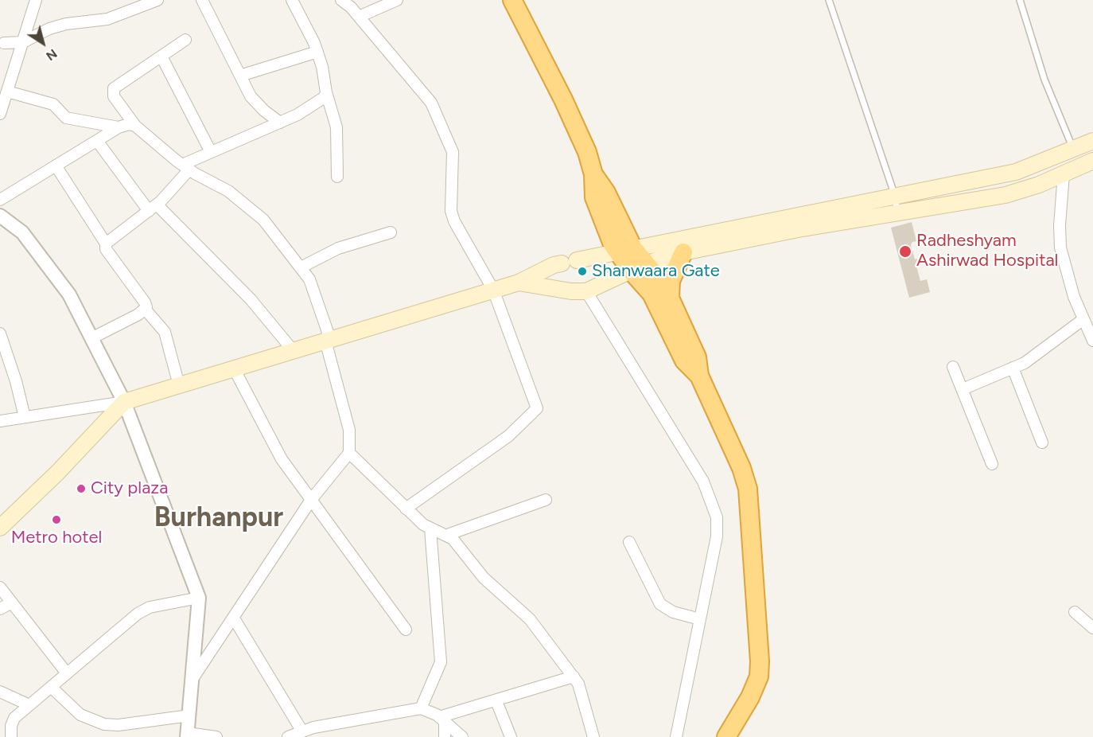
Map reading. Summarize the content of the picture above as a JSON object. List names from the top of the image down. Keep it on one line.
{"districts":["Burhanpur"],"places":["Radheshyam Ashirwad Hospital","Shanwaara Gate","City plaza","Metro hotel"],"north":"bottom right"}
